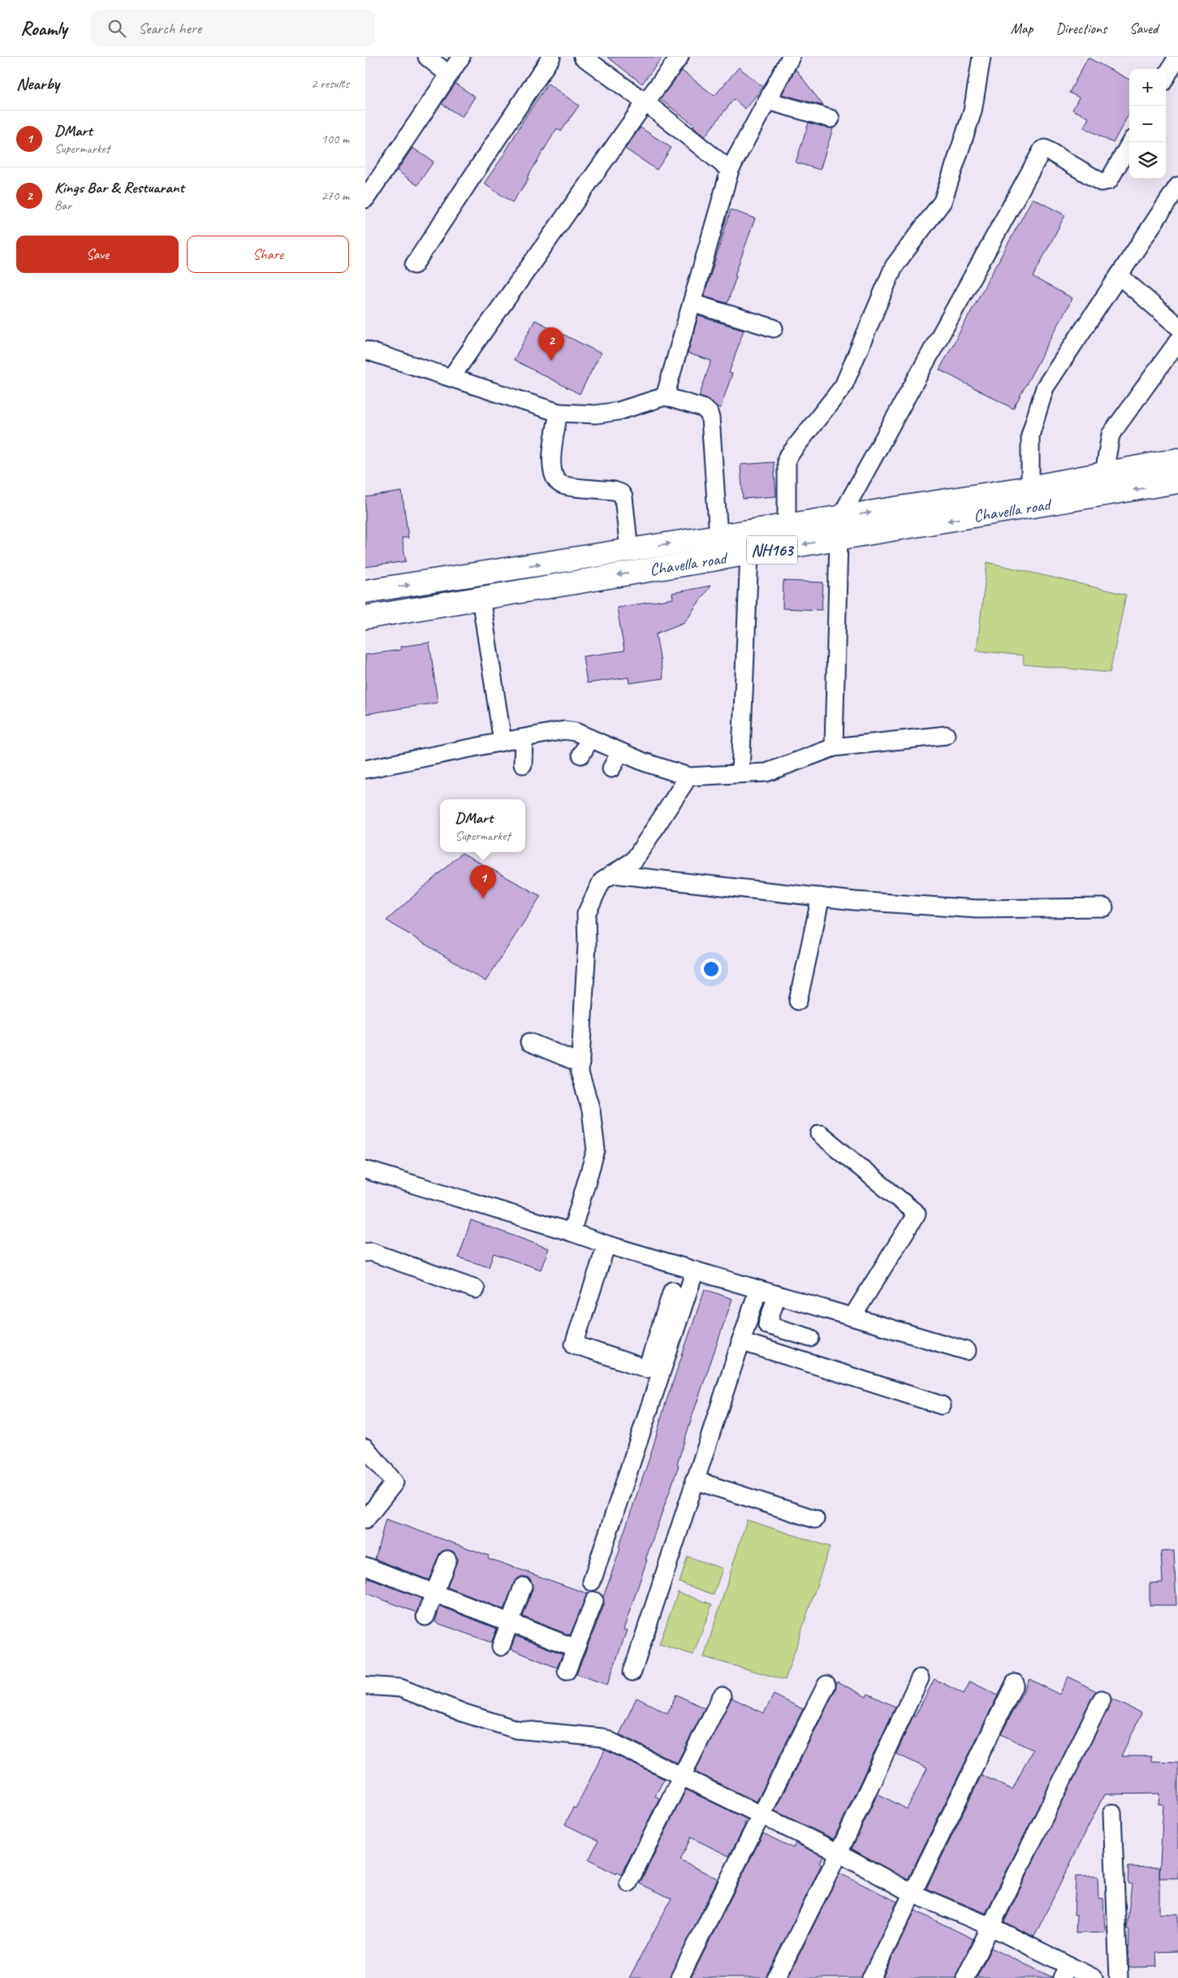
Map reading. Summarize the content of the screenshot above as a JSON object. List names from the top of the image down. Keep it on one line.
{"streets":{"highway":["Chavella road","NH163"]},"page":{"header":"Roamly","search":"Search here","nav":["Map","Directions","Saved"],"heading":["Nearby","2 results"],"map_buttons":["+","−"],"list":[{"mark":"1","name":"DMart","note":"Supermarket","value":"100 m"},{"mark":"2","name":"Kings Bar & Restuarant","note":"Bar","value":"270 m"}],"buttons":["Save","Share"],"pins":["2","1"],"popup":["DMart","Supermarket"]}}
